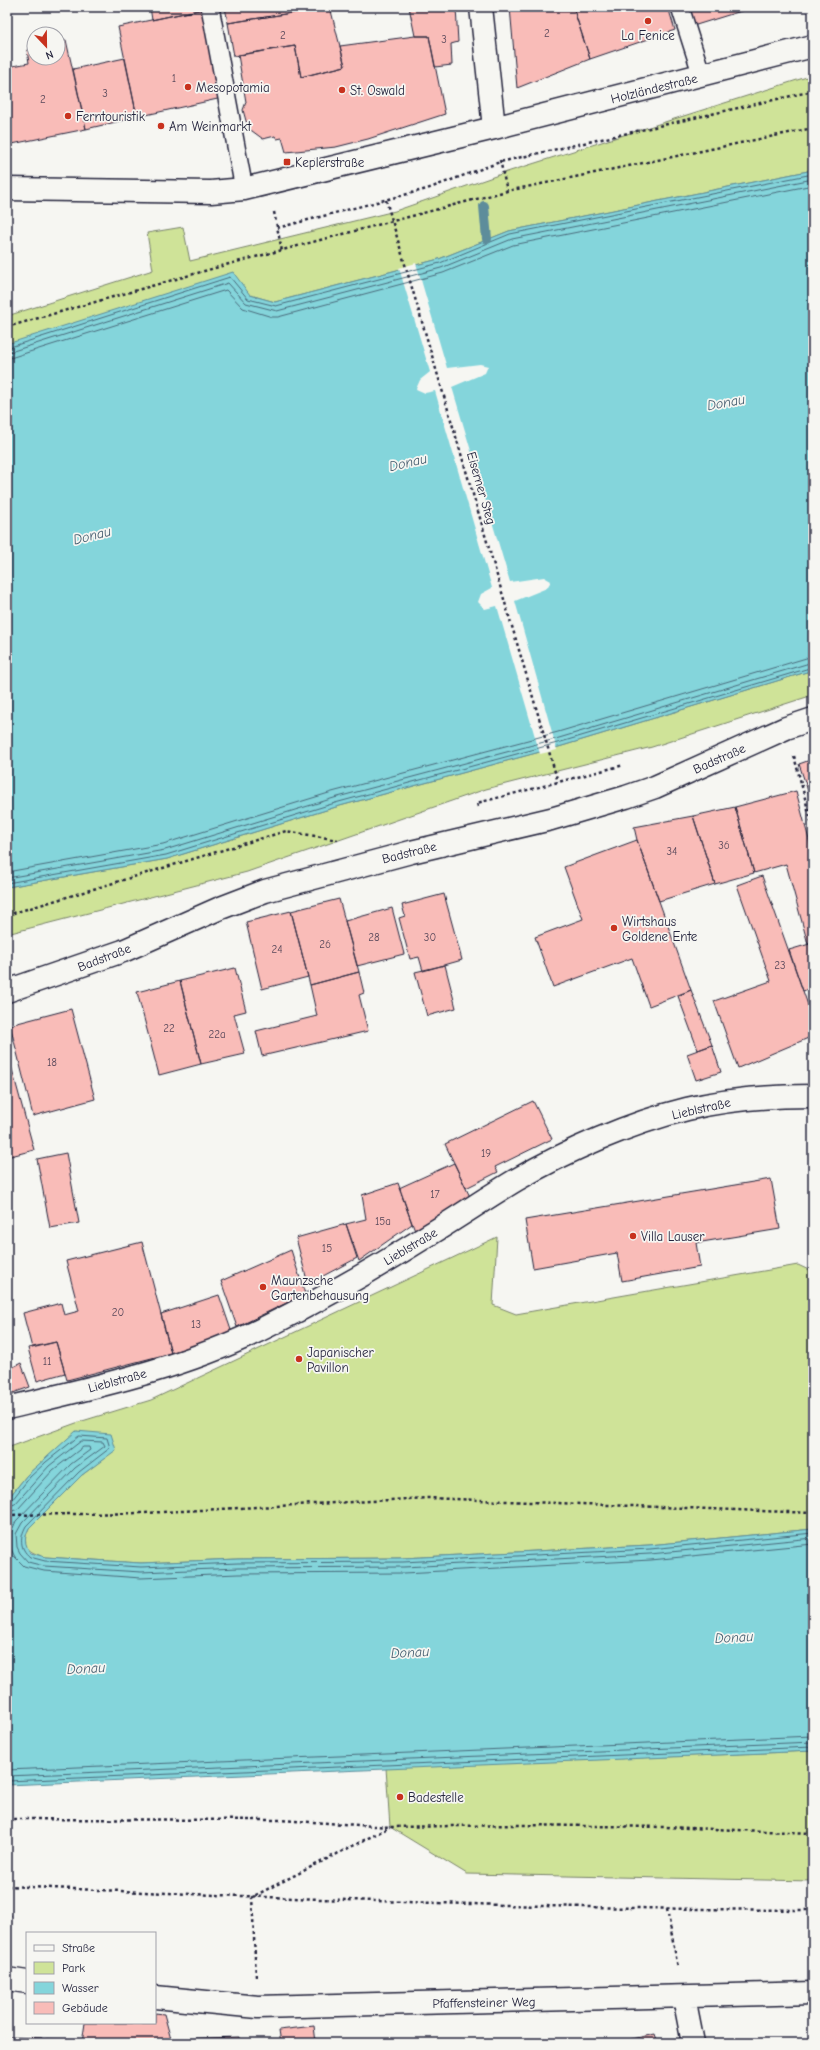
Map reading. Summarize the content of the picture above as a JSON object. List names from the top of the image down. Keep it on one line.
{"streets":{"street":["Holzländestraße","Badstraße","Lieblstraße","Pfaffensteiner Weg"],"path":["Eiserner Steg"]},"water":["Donau"],"places":{"other":["La Fenice","Mesopotamia","St. Oswald","Ferntouristik","Am Weinmarkt","Wirtshaus Goldene Ente","Villa Lauser","Maunzsche Gartenbehausung","Japanischer Pavillon","Badestelle"],"transit":["Keplerstraße"]},"house_numbers":["2","2","3","1","3","2","36","34","28","30","26","24","23","22","22a","18","19","17","15a","15","20","13","11"],"legend":["Straße","Park","Wasser","Gebäude"],"north":"bottom"}
